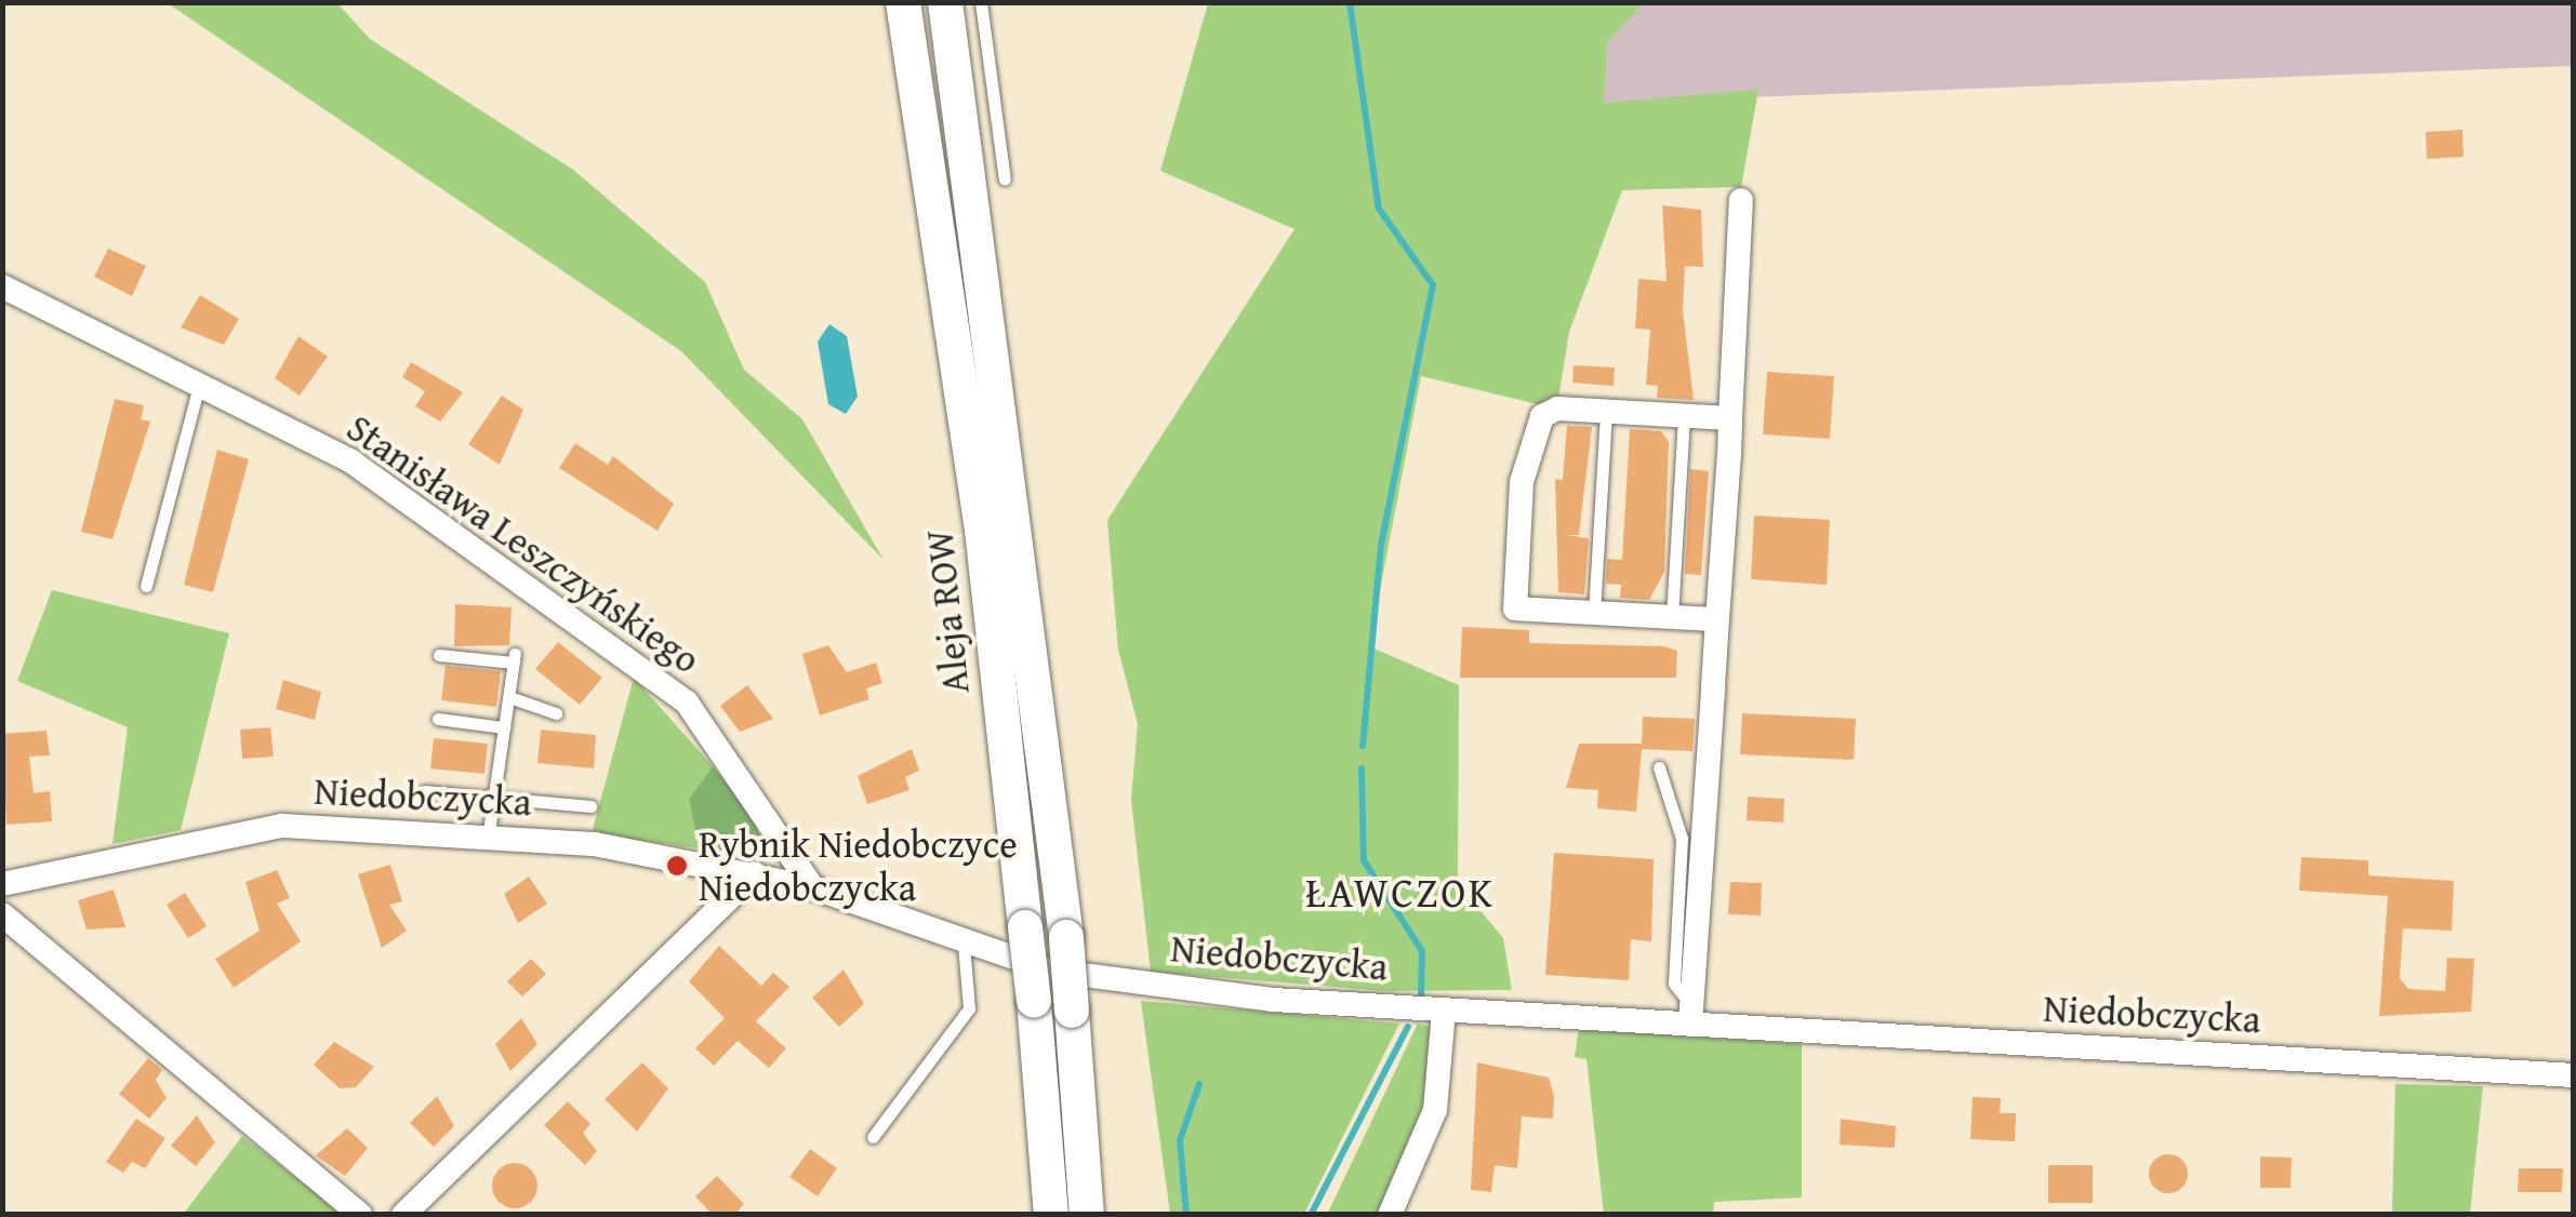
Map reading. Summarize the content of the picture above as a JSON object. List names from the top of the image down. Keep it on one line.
{"streets":{"main road":["Aleja ROW"],"street":["Stanisława Leszczyńskiego","Niedobczycka"]},"crossings":[["Stanisława Leszczyńskiego","Niedobczycka"]],"districts":["ŁAWCZOK"],"places":["Rybnik Niedobczyce Niedobczycka"]}
